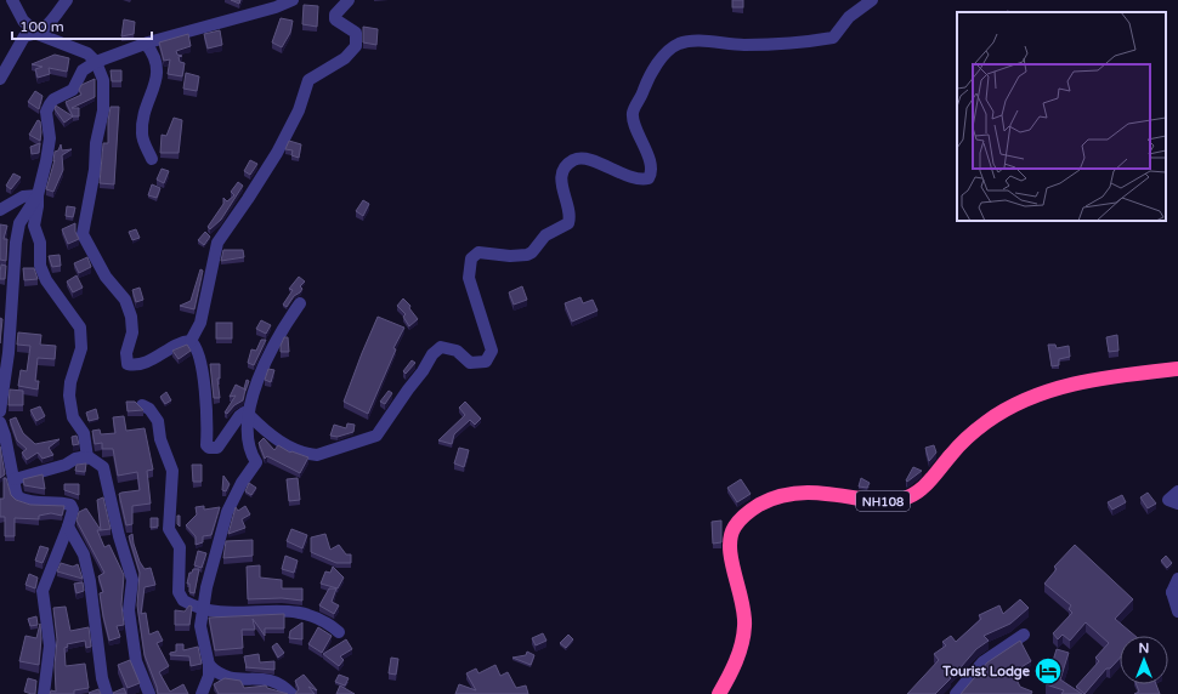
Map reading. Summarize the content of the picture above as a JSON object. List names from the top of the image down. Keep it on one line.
{"streets":{"highway":["NH108"]},"places":{"hotel":["Tourist Lodge"]},"scale_bar":"100 m","north":"top"}
